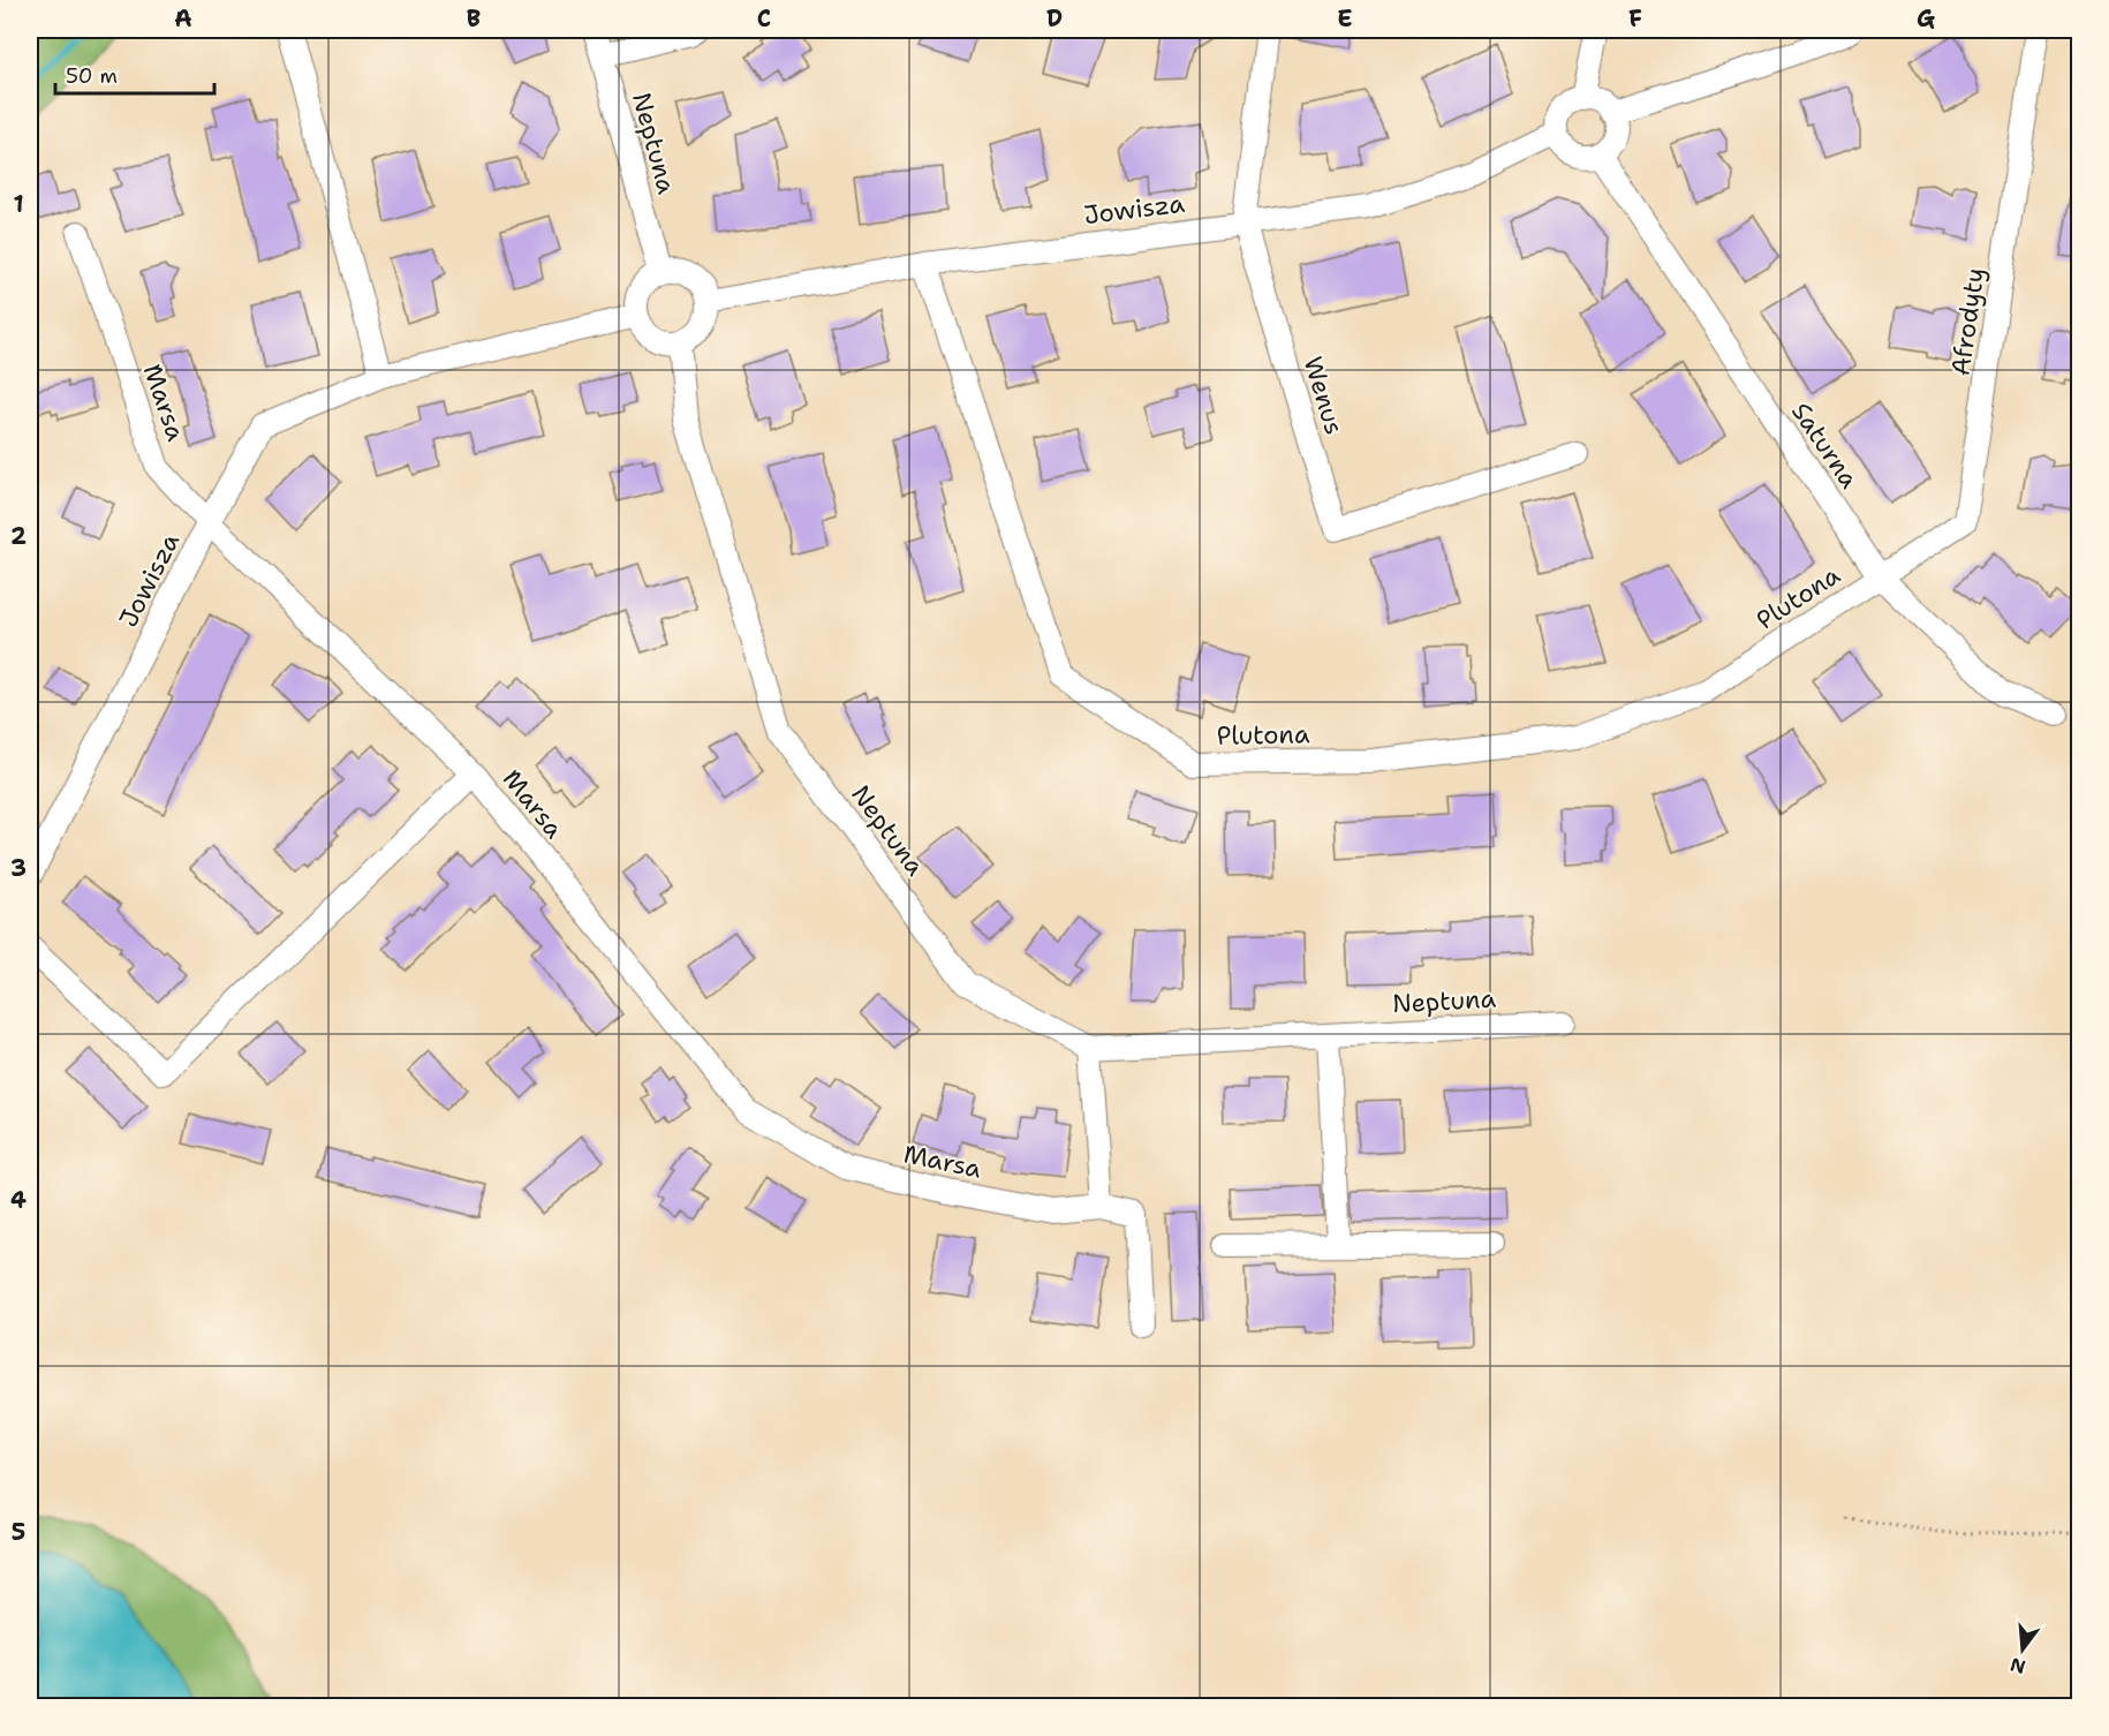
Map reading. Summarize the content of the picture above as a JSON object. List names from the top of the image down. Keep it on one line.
{"streets":{"street":["Neptuna","Jowisza","Afrodyty","Wenus","Marsa","Saturna","Plutona"]},"crossings":[["Neptuna","Jowisza"],["Jowisza","Wenus"],["Jowisza","Marsa"],["Jowisza","Saturna"],["Jowisza","Plutona"],["Afrodyty","Saturna"],["Afrodyty","Plutona"],["Saturna","Plutona"]],"scale_bar":"50 m","north":"bottom","grid":{"columns":["A","B","C","D","E","F","G"],"rows":["1","2","3","4","5"]}}
